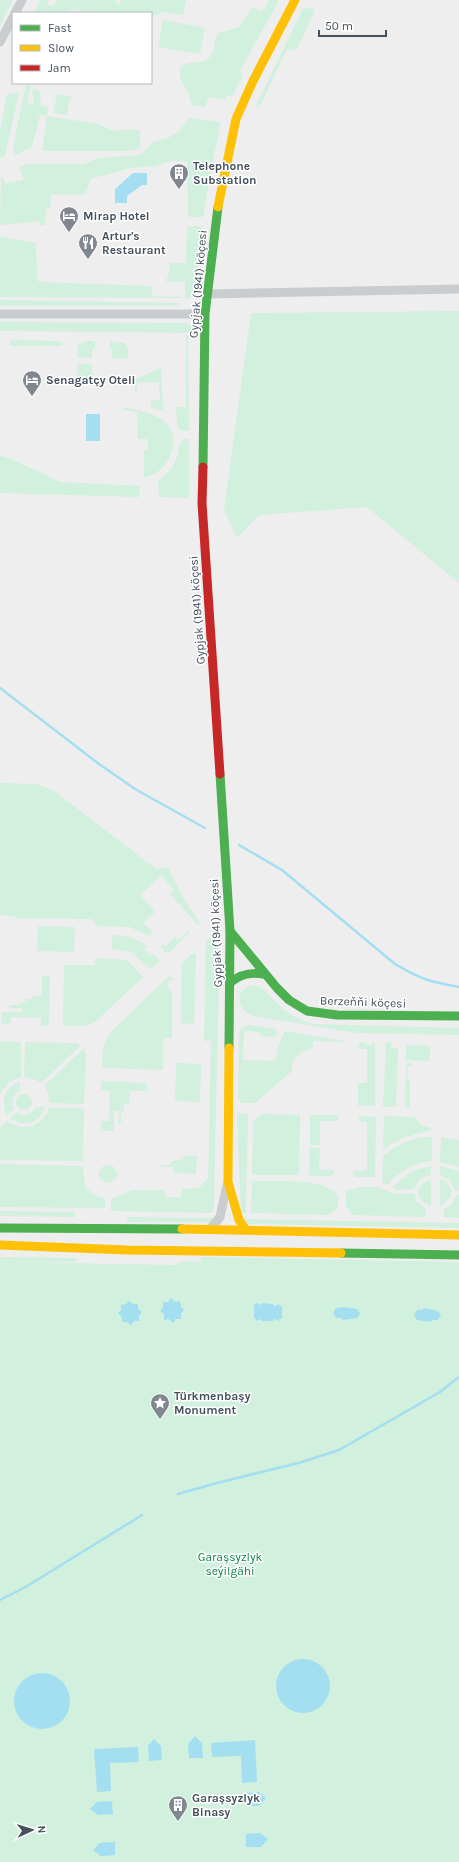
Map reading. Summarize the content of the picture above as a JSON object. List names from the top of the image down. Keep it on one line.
{"streets":{"street":["Gypjak (1941) köçesi","Berzeňňi köçesi"]},"crossings":[["Gypjak (1941) köçesi","Berzeňňi köçesi"]],"parks":["Garaşsyzlyk seýilgähi"],"places":{"building":["Telephone Substation","Garaşsyzlyk Binasy"],"hotel":["Mirap Hotel","Senagatçy Oteli"],"restaurant":["Artur's Restaurant"],"place":["Türkmenbaşy Monument"]},"legend":["Fast","Slow","Jam"],"scale_bar":"50 m","north":"right"}
